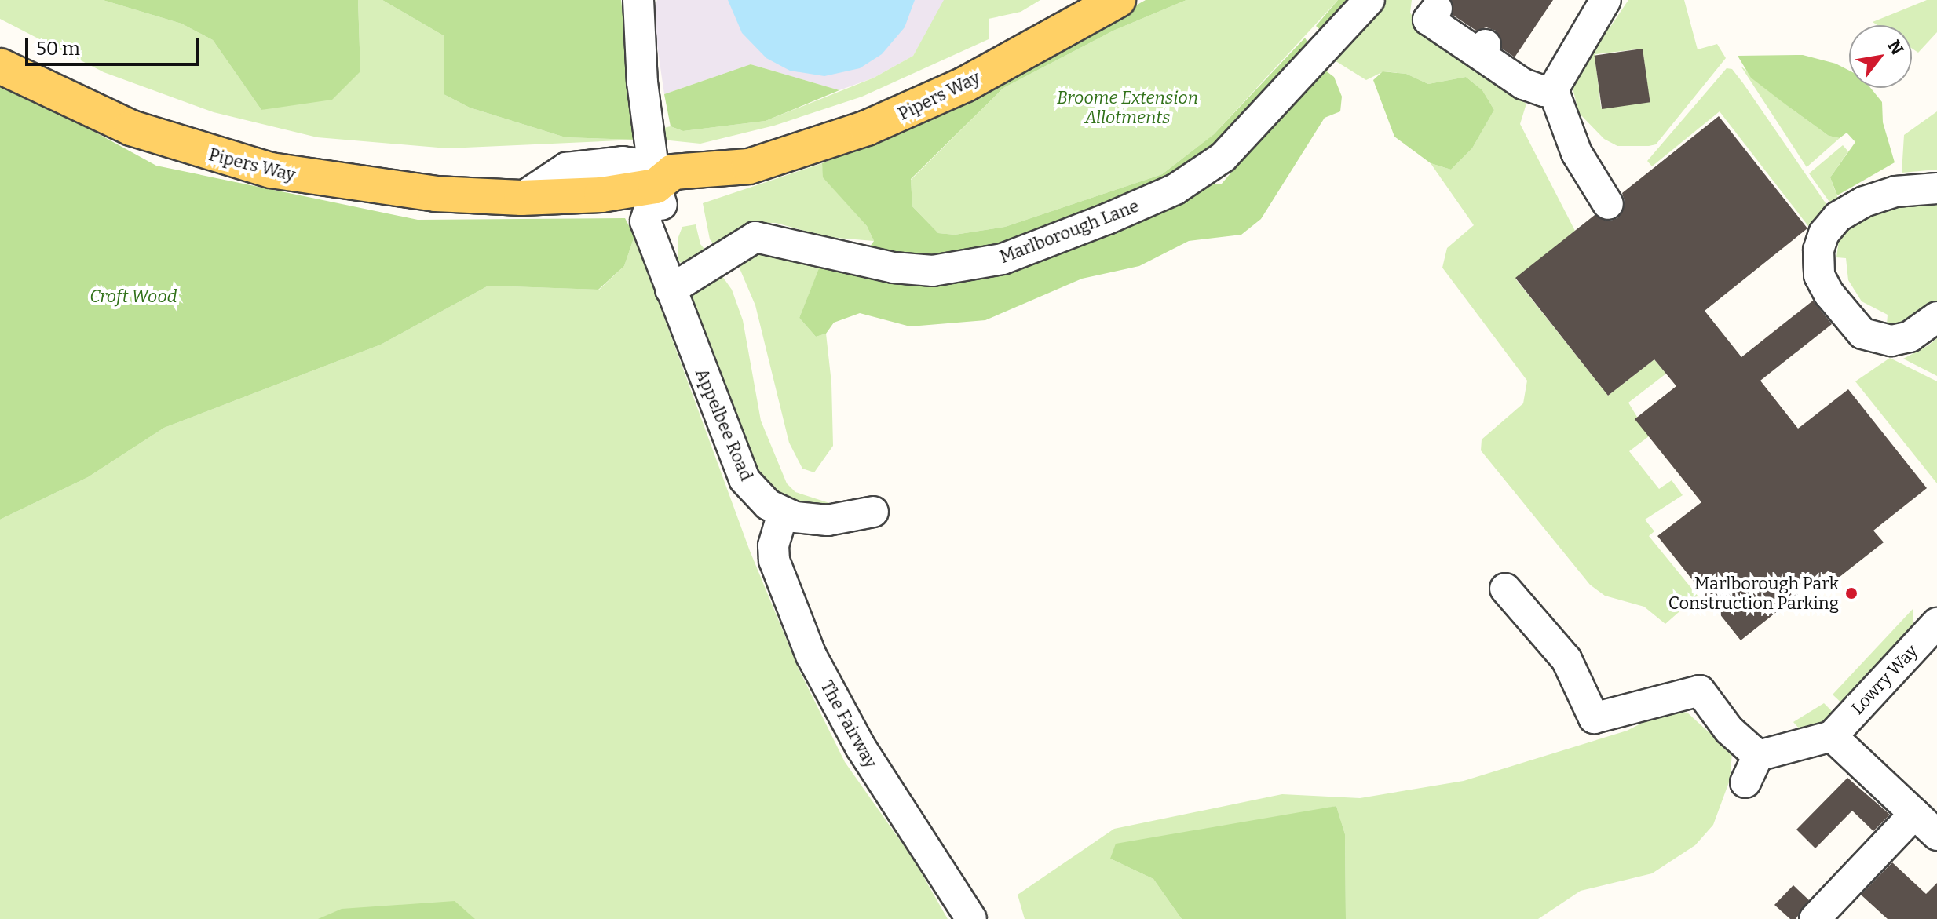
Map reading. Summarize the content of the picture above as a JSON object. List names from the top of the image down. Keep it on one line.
{"streets":{"main road":["Pipers Way"],"street":["Marlborough Lane","Appelbee Road","Lowry Way","The Fairway"]},"crossings":[["Pipers Way","Appelbee Road"],["Marlborough Lane","Appelbee Road"],["Appelbee Road","The Fairway"]],"parks":["Broome Extension Allotments","Croft Wood"],"places":["Marlborough Park Construction Parking"],"scale_bar":"50 m","north":"top right"}
